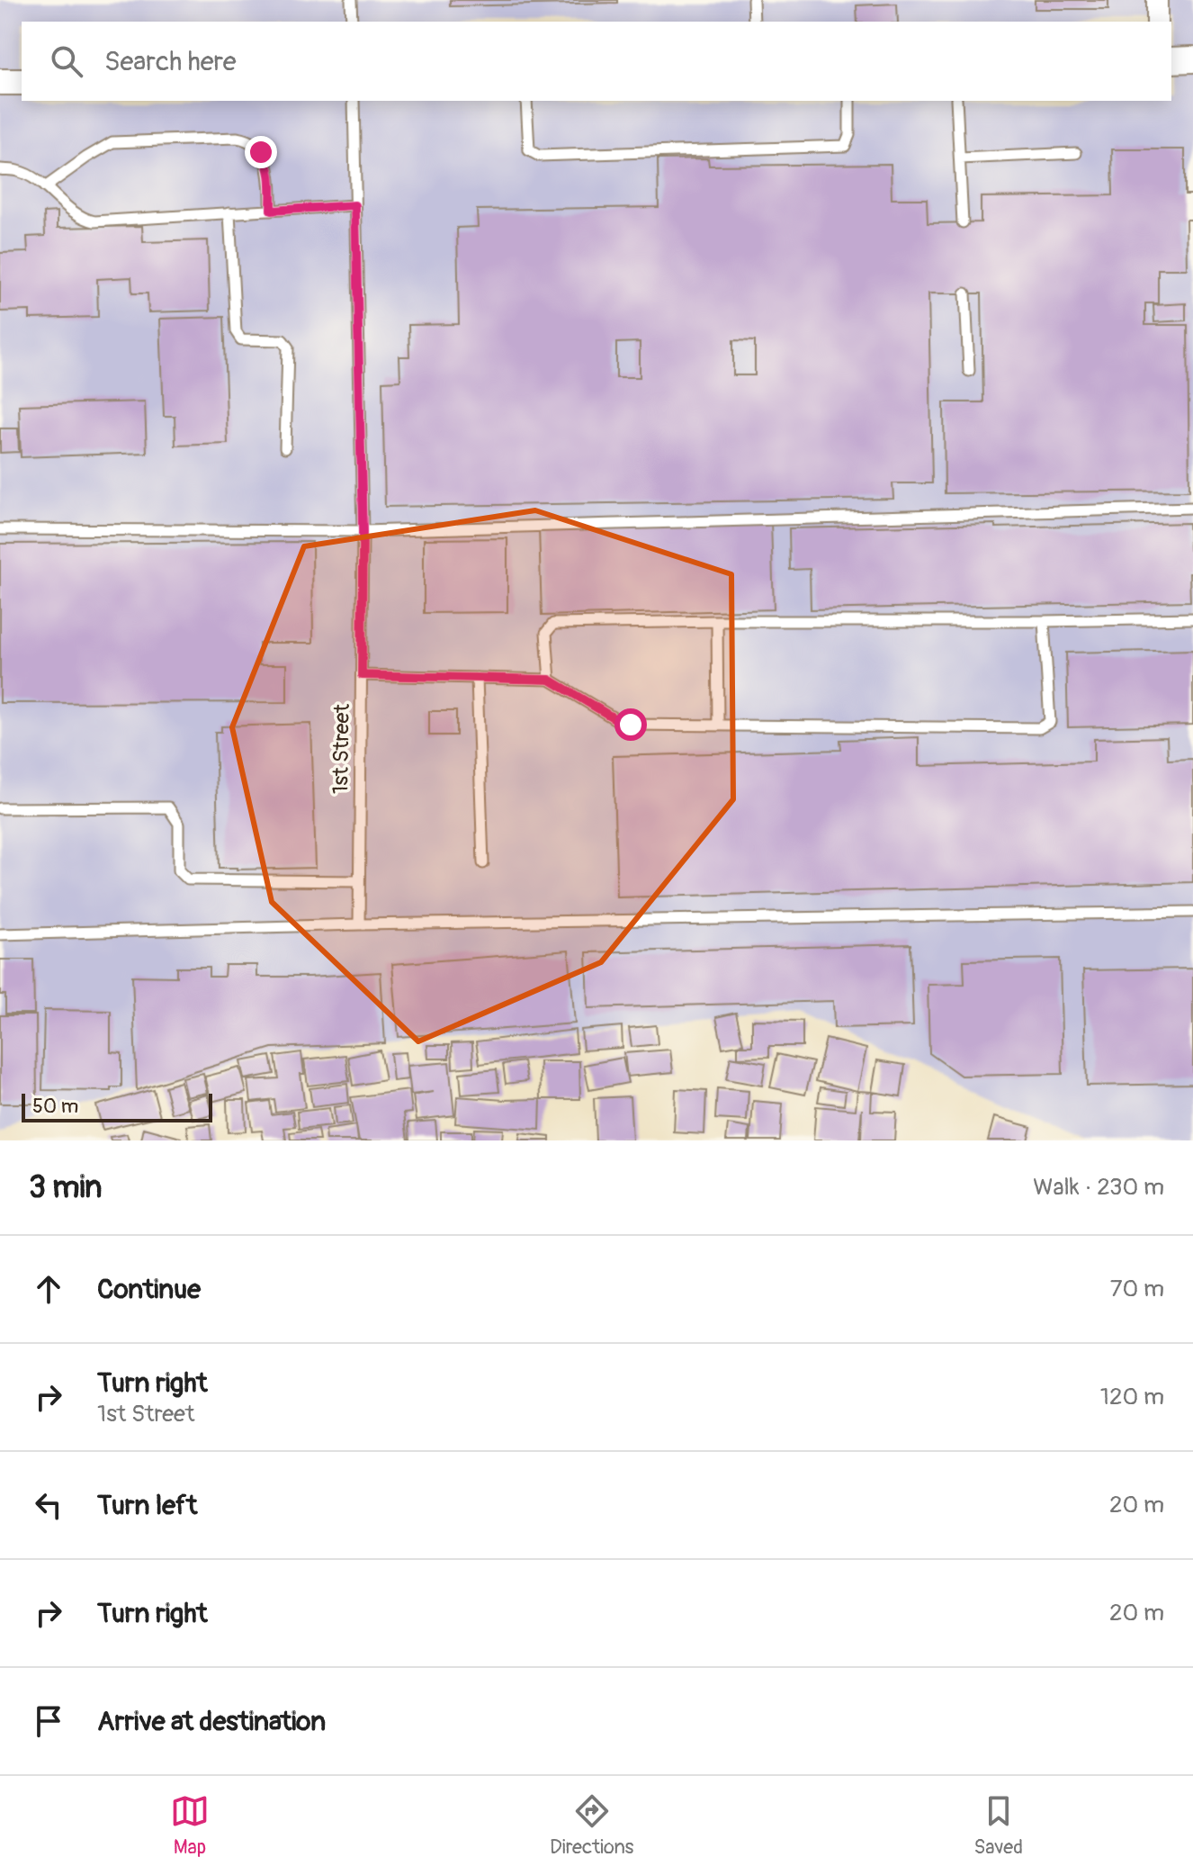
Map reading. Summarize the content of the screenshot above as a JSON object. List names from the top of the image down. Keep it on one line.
{"streets":{"lane":["1st Street"]},"scale_bar":"50 m","page":{"search":"Search here","scale":"50 m","heading":["3 min","Walk · 230 m"],"list":[["Continue","70 m"],["Turn right","1st Street","120 m"],["Turn left","20 m"],["Turn right","20 m"],"Arrive at destination"],"nav":["Map","Directions","Saved"]}}
